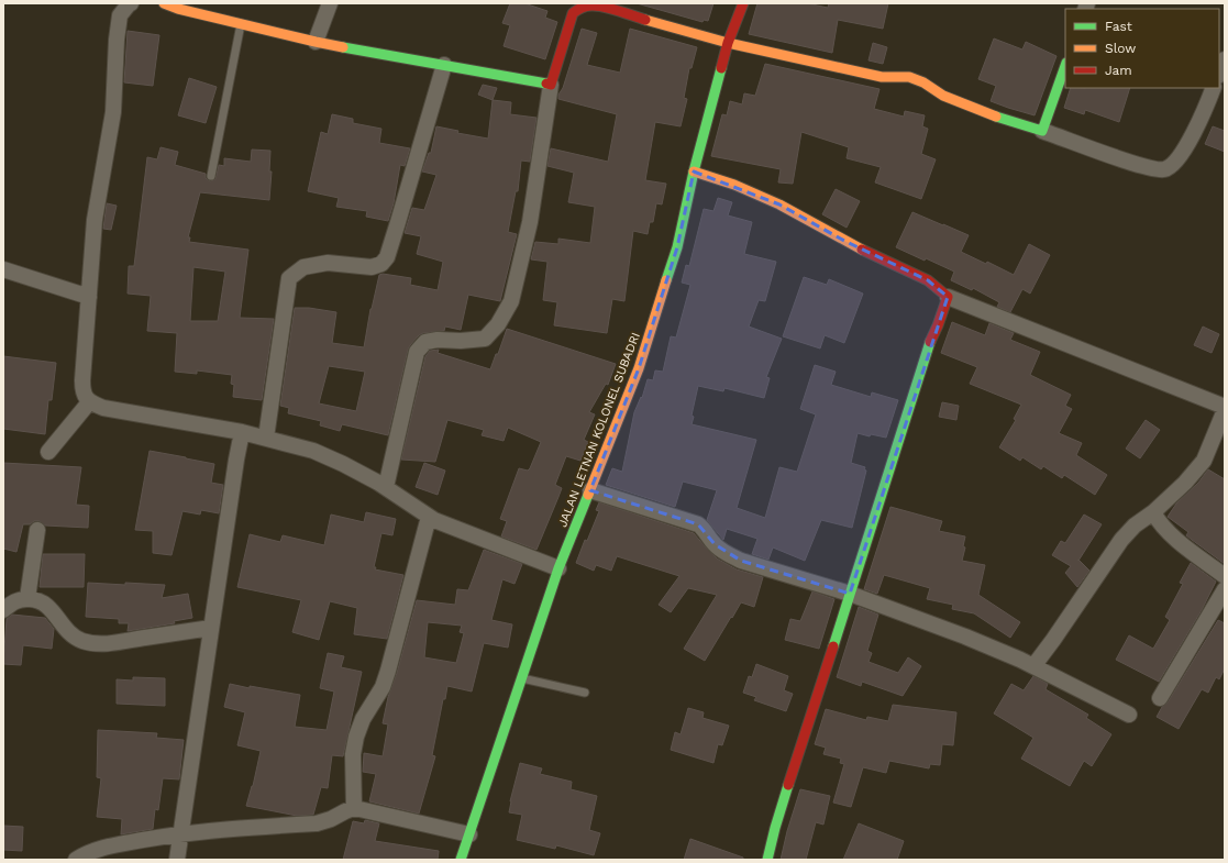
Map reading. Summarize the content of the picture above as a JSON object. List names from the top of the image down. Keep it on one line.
{"streets":{"street":["JALAN LETNAN KOLONEL SUBADRI"]},"legend":["Fast","Slow","Jam"]}
